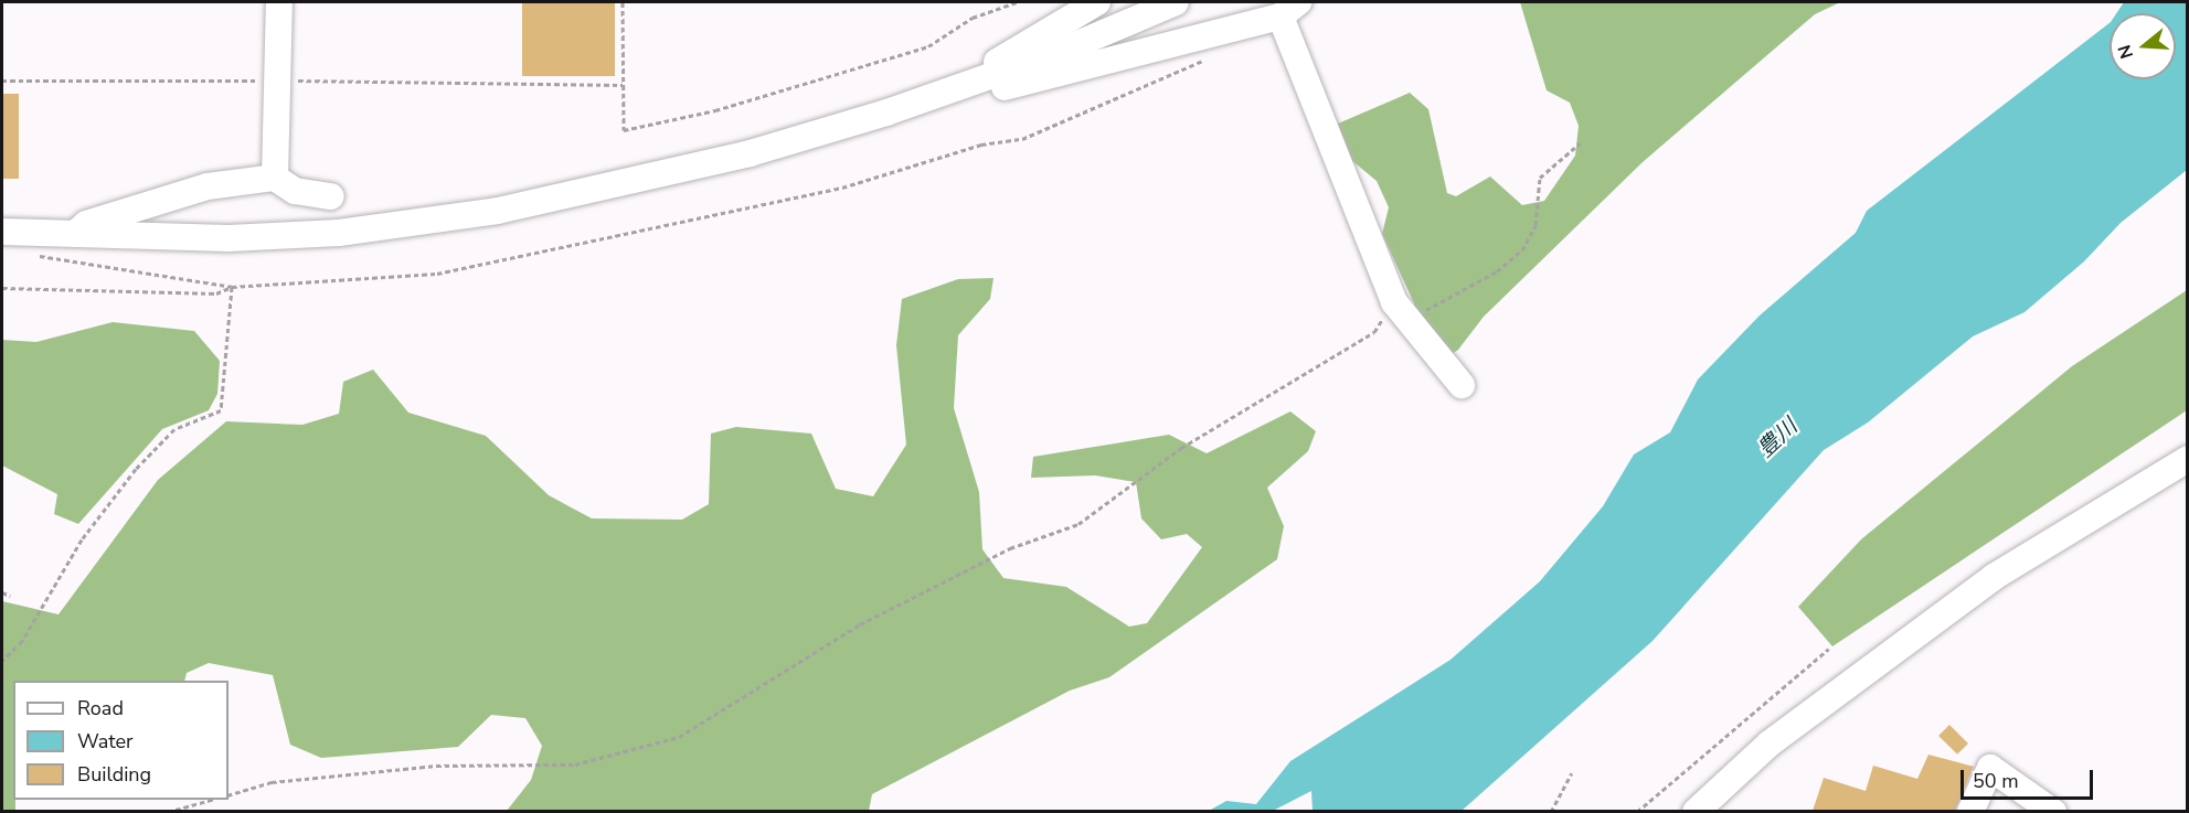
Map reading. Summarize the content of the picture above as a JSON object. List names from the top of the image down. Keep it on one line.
{"water":["豊川"],"legend":["Road","Water","Building"],"scale_bar":"50 m","north":"left"}
